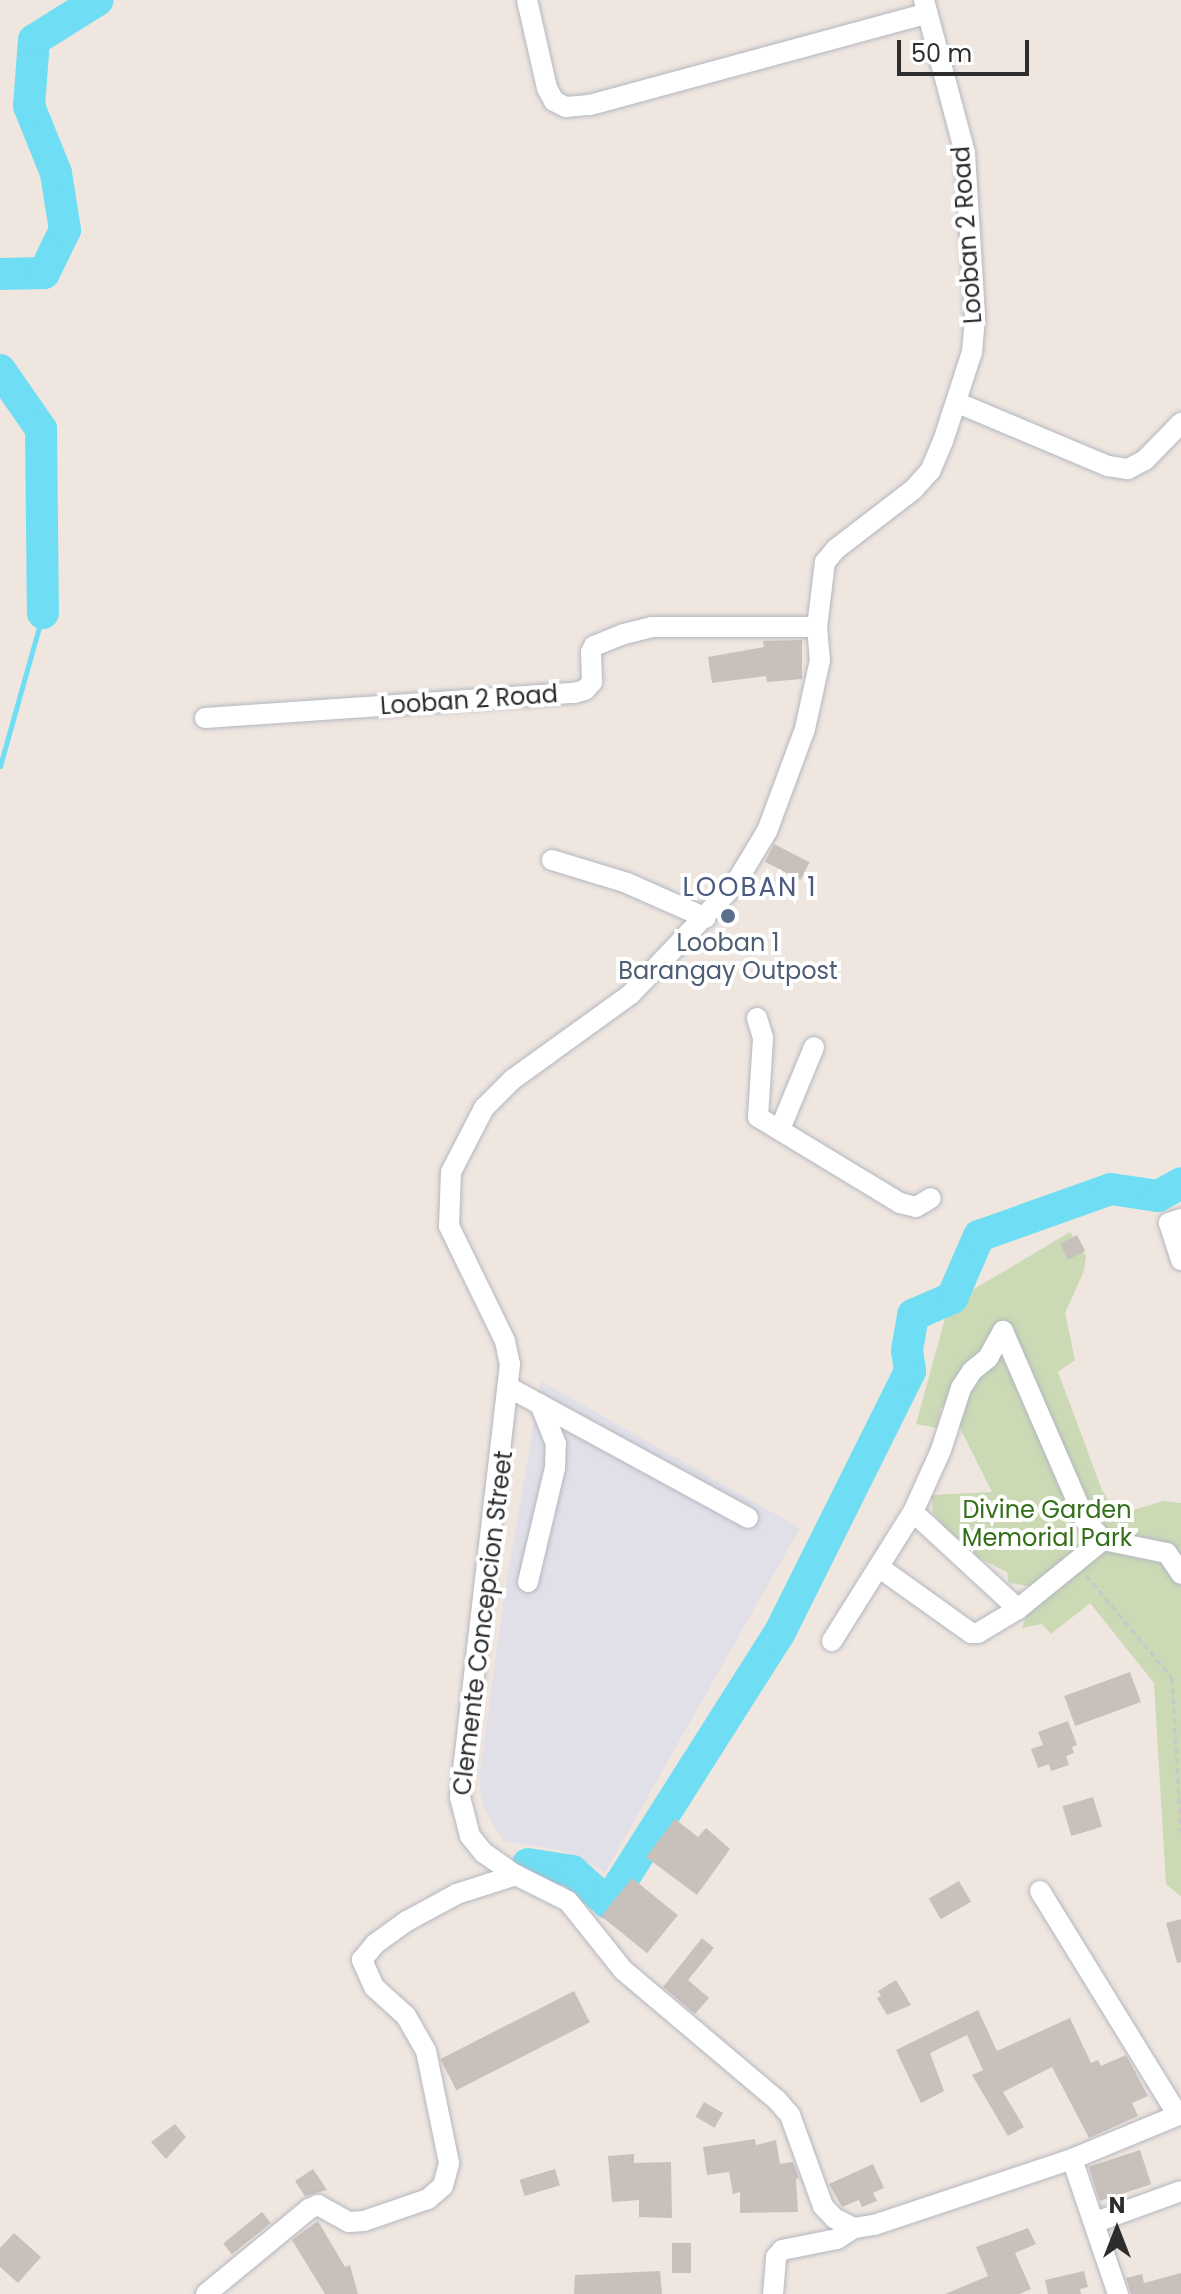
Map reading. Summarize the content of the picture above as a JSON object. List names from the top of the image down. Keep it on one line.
{"streets":{"street":["Looban 2 Road","Clemente Concepcion Street"]},"crossings":[["Looban 2 Road","Clemente Concepcion Street"]],"districts":["LOOBAN 1"],"parks":["Divine Garden Memorial Park"],"places":["Looban 1 Barangay Outpost"],"scale_bar":"50 m","north":"top"}
